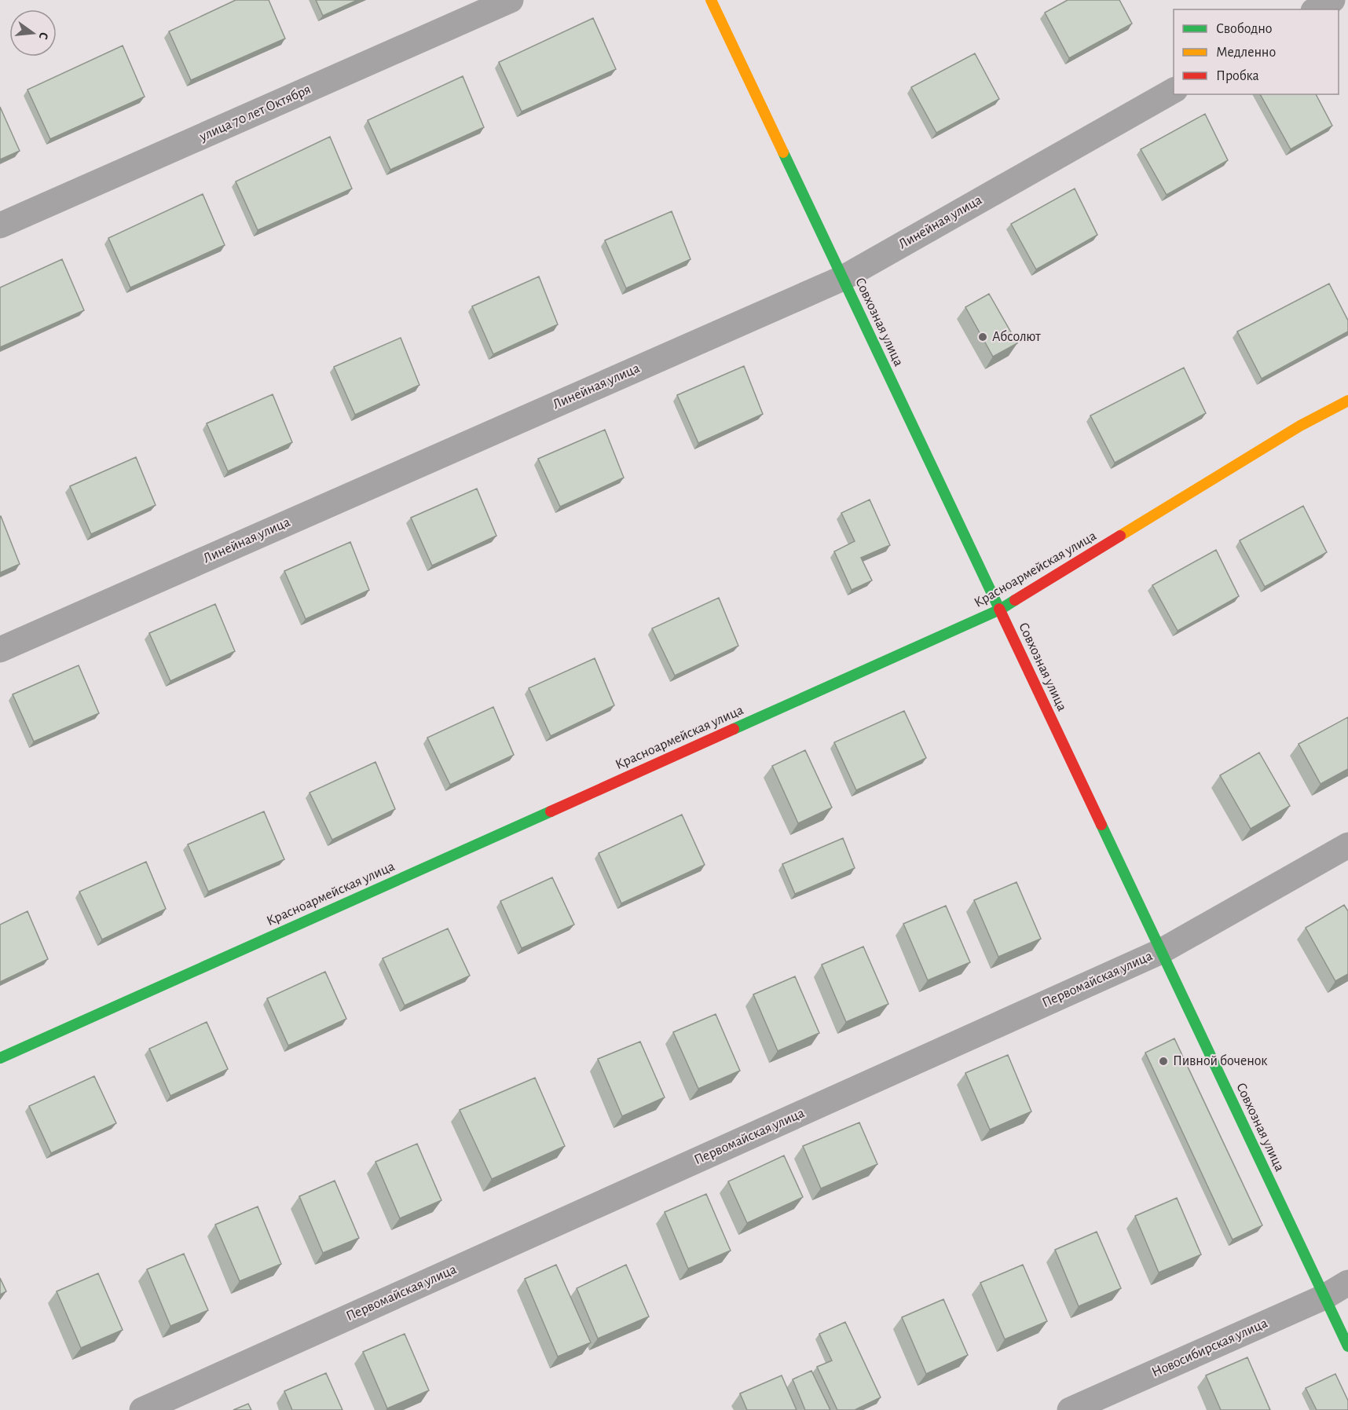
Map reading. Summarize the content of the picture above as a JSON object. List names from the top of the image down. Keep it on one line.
{"streets":{"street":["улица 70 лет Октября","Линейная улица","Совхозная улица","Красноармейская улица","Первомайская улица","Новосибирская улица"]},"crossings":[["Линейная улица","Совхозная улица"],["Совхозная улица","Красноармейская улица"],["Совхозная улица","Первомайская улица"],["Совхозная улица","Новосибирская улица"]],"places":["Абсолют","Пивной боченок"],"legend":["Свободно","Медленно","Пробка"],"north":"right"}
